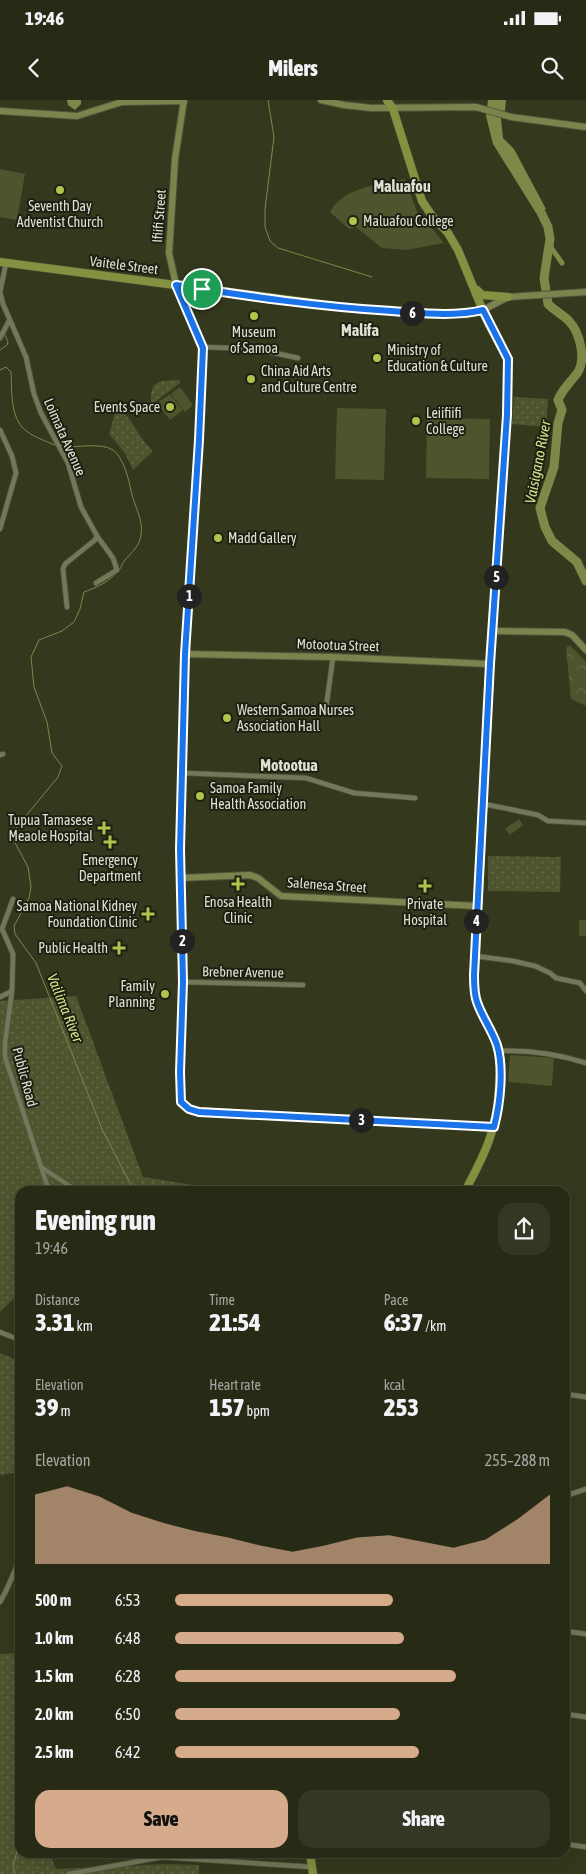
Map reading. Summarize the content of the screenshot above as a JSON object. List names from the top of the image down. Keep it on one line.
{"streets":{"main road":["Ifiifi Street","Vaitele Street","Motootua Street","Salenesa Street"],"street":["Loimata Avenue","Brebner Avenue","Public Road"]},"crossings":[["Ifiifi Street","Vaitele Street"],["Ifiifi Street","Motootua Street"],["Ifiifi Street","Salenesa Street"],["Ifiifi Street","Brebner Avenue"],["Vaitele Street","Loimata Avenue"]],"districts":["Maluafou","Malifa","Motootua"],"water":["Vaisigano River","Vailima River"],"places":{"other":["Seventh Day Adventist Church","Maluafou College","Museum of Samoa","Ministry of Education & Culture","China Aid Arts and Culture Centre","Events Space","Leiifiifi College","Madd Gallery","Western Samoa Nurses Association Hall","Samoa Family Health Association","Family Planning"],"health":["Tupua Tamasese Meaole Hospital","Emergency Department","Enosa Health Clinic","Private Hospital","Samoa National Kidney Foundation Clinic","Public Health"]},"page":{"status":"19:46","header":"Milers","pins":["6","5","1","4","2","3"],"heading":["Evening run","19:46"],"stats":[["Distance","3.31 km"],["Time","21:54"],["Pace","6:37 /km"],["Elevation","39 m"],["Heart rate","157 bpm"],["kcal","253"]],"chart":["Elevation","255–288 m"],"list":[{"name":"500 m","note":"6:53"},{"name":"1.0 km","note":"6:48"},{"name":"1.5 km","note":"6:28"},{"name":"2.0 km","note":"6:50"},{"name":"2.5 km","note":"6:42"}],"buttons":["Save","Share"]}}
